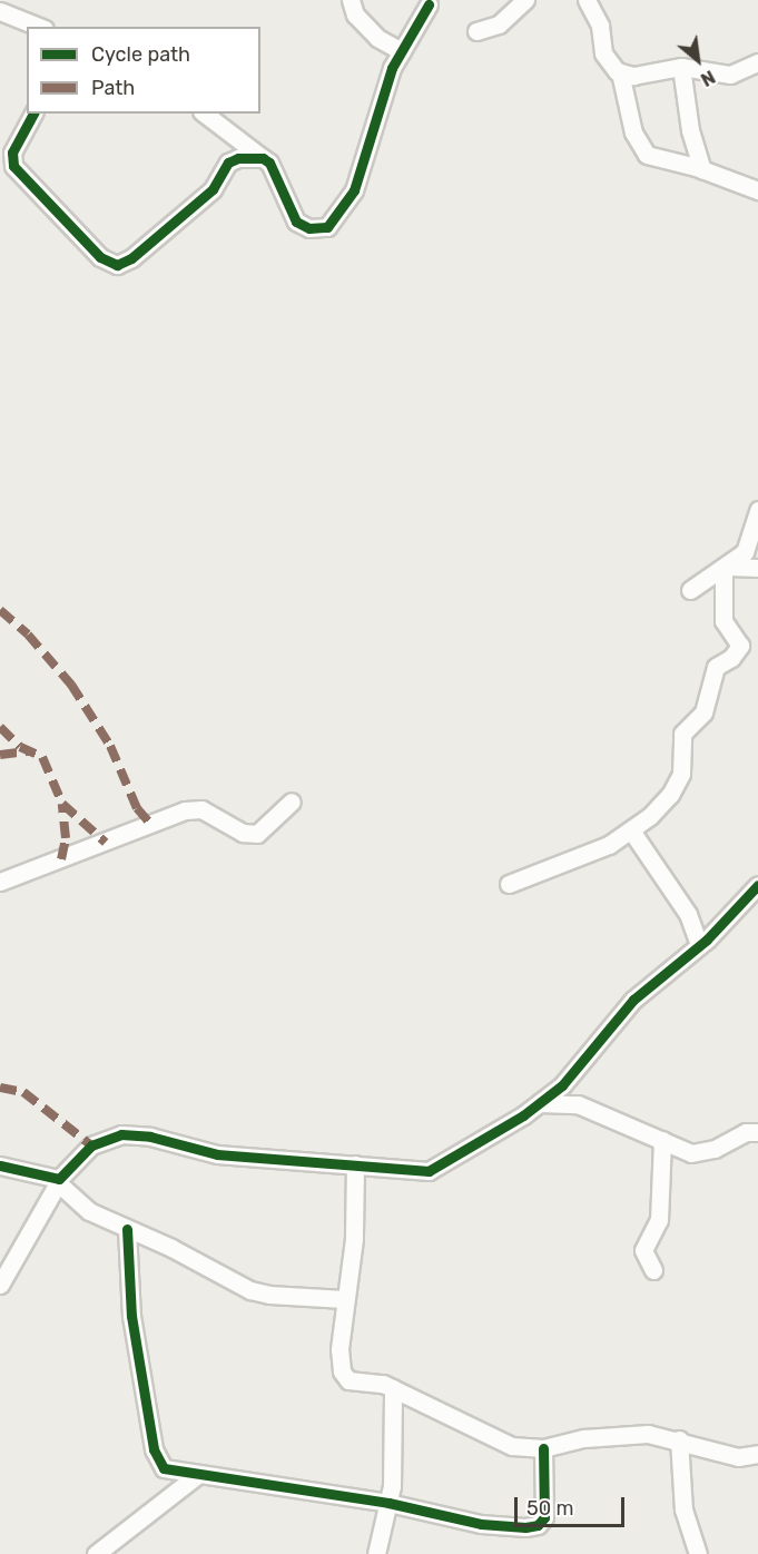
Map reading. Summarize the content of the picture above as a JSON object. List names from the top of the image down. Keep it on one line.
{"legend":["Cycle path","Path"],"scale_bar":"50 m","north":"bottom right"}
